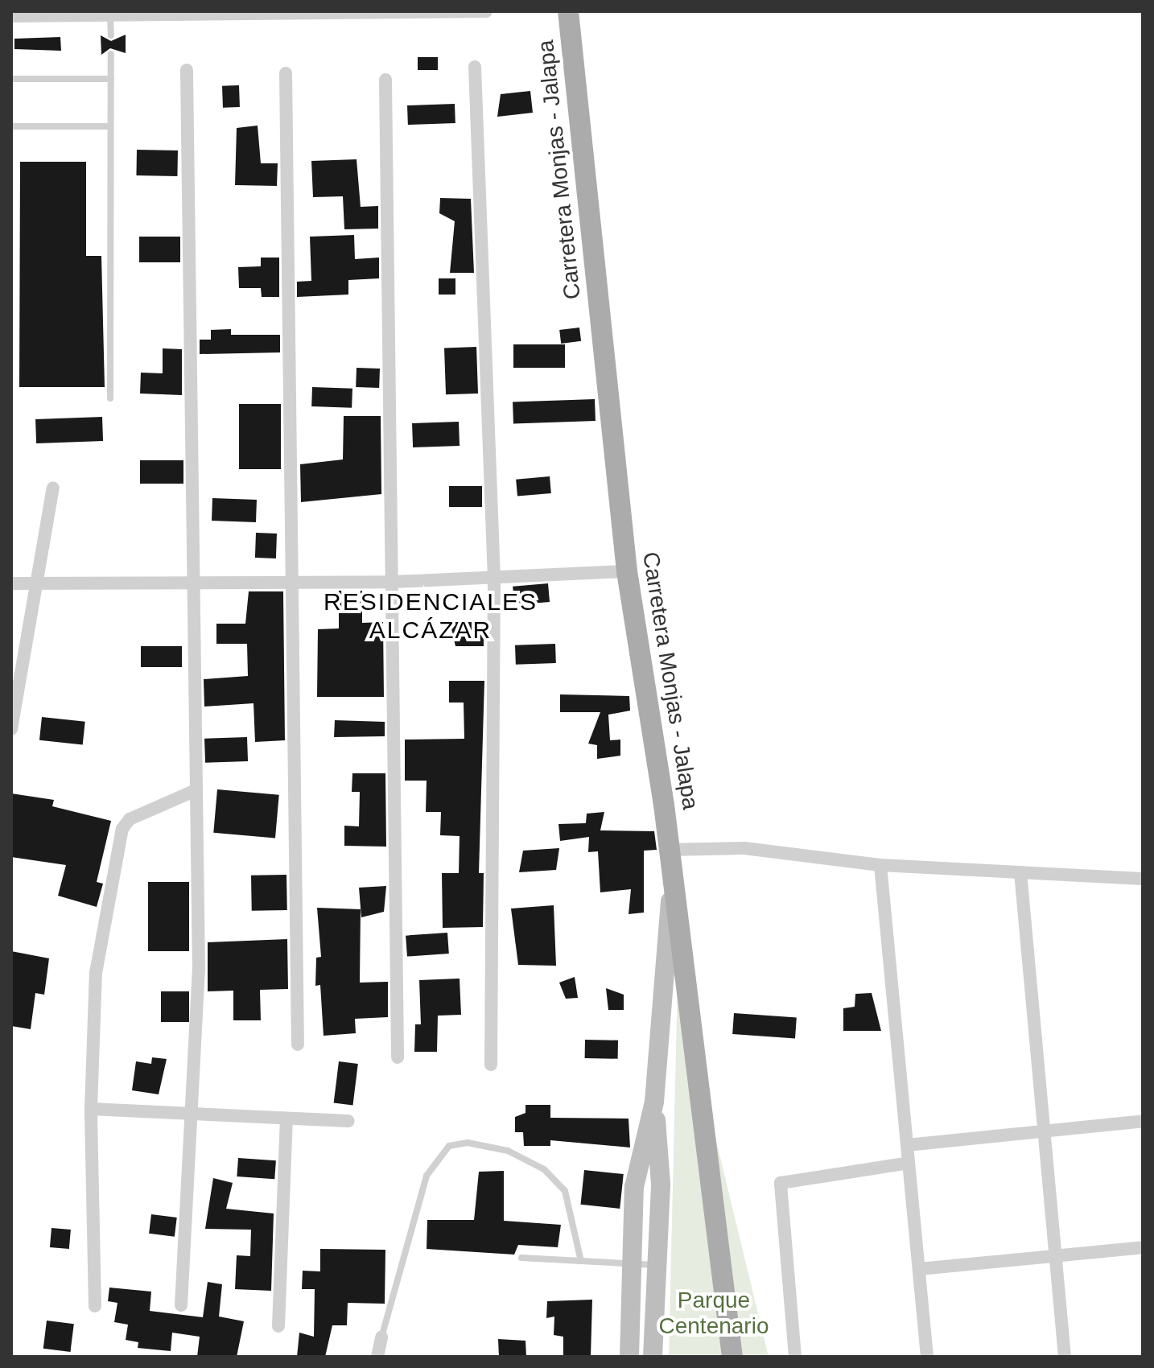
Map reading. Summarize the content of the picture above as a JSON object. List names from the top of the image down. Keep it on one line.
{"streets":{"main road":["Carretera Monjas - Jalapa"]},"districts":["RESIDENCIALES ALCÁZAR"],"parks":["Parque Centenario"]}
